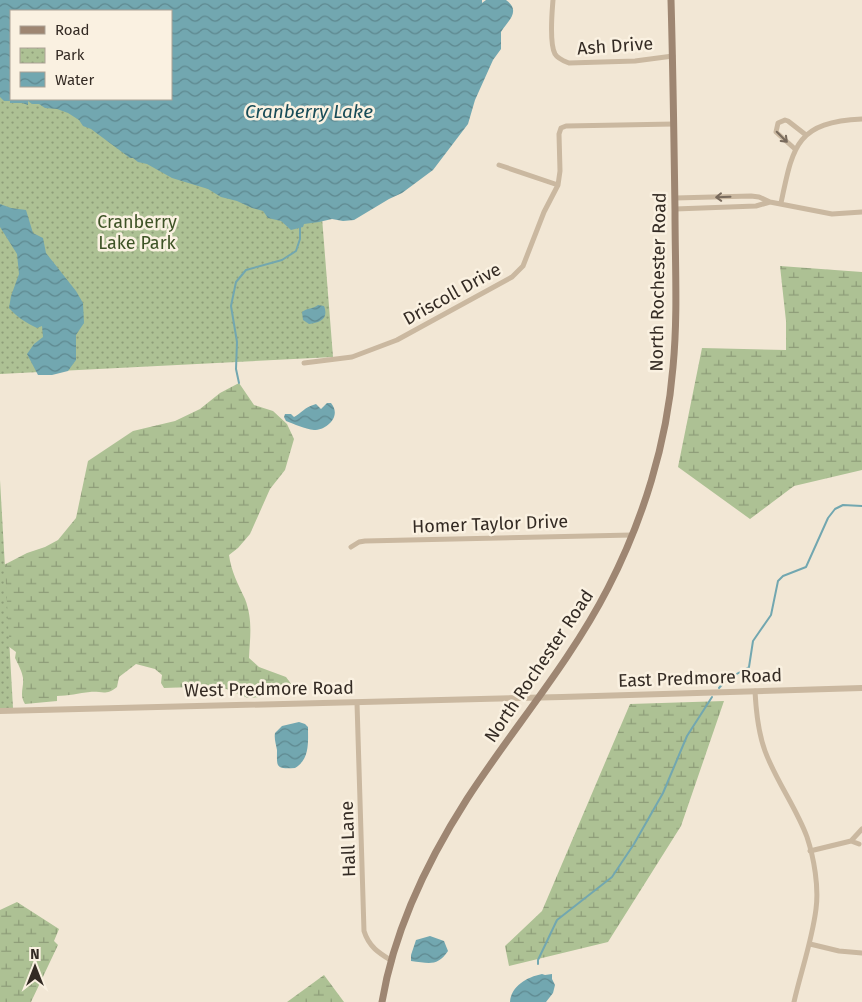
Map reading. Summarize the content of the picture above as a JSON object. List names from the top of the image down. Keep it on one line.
{"streets":{"main road":["North Rochester Road"],"street":["Ash Drive","Driscoll Drive","Homer Taylor Drive","East Predmore Road","West Predmore Road","Hall Lane"]},"crossings":[["Ash Drive","North Rochester Road"],["North Rochester Road","Driscoll Drive"],["North Rochester Road","Homer Taylor Drive"],["North Rochester Road","East Predmore Road"],["North Rochester Road","West Predmore Road"],["North Rochester Road","Hall Lane"],["East Predmore Road","West Predmore Road"],["West Predmore Road","Hall Lane"]],"water":["Cranberry Lake"],"parks":["Cranberry Lake Park"],"legend":["Road","Park","Water"],"north":"top"}
